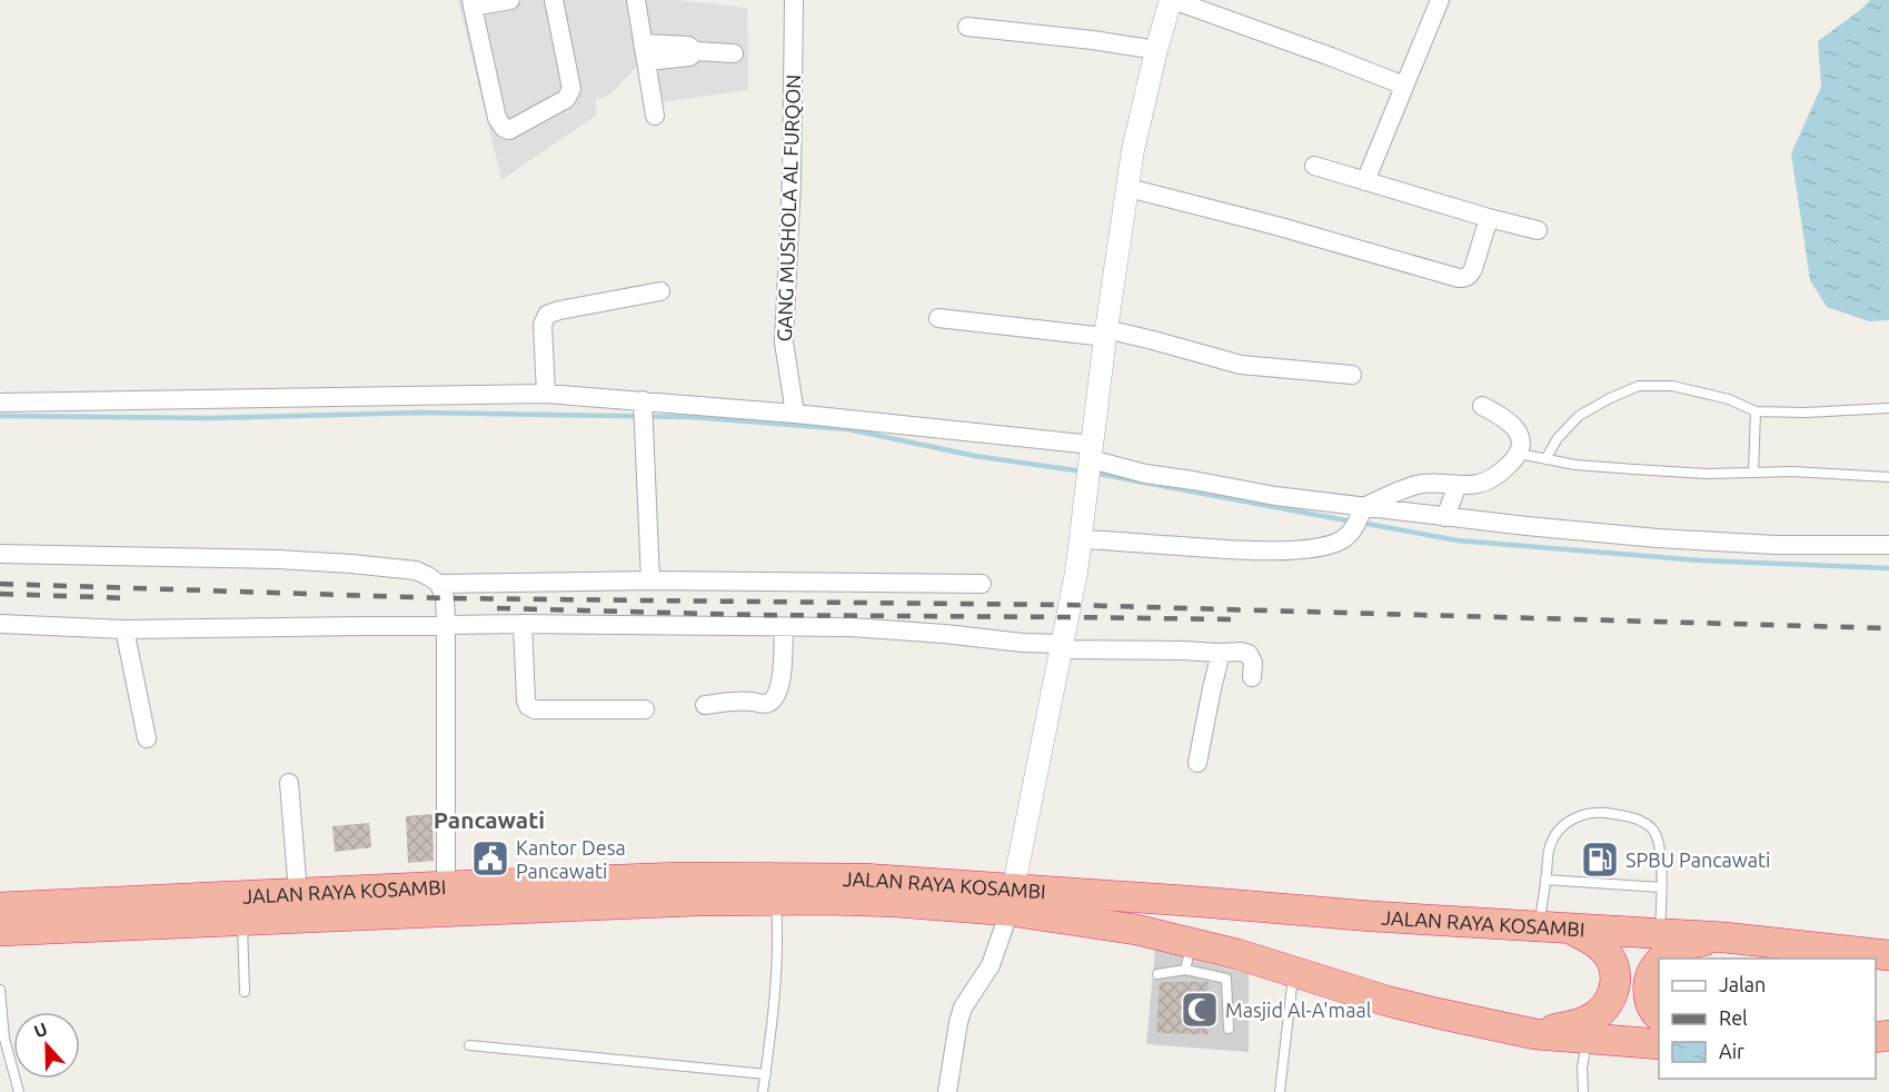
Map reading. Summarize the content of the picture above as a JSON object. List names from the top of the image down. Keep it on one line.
{"streets":{"highway":["JALAN RAYA KOSAMBI"],"street":["GANG MUSHOLA AL FURQON"]},"districts":["Pancawati"],"places":{"public building":["Kantor Desa Pancawati"],"fuel station":["SPBU Pancawati"],"mosque":["Masjid Al-A'maal"]},"legend":["Jalan","Rel","Air"],"north":"top"}
